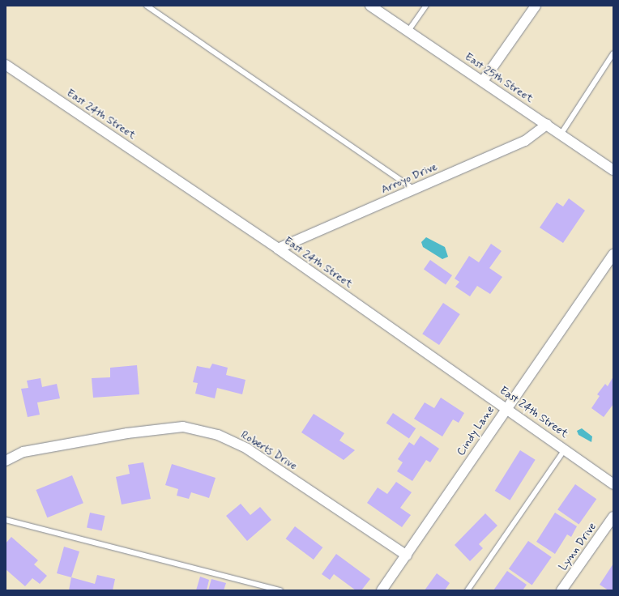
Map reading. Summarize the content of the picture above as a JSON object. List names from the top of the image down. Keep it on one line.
{"streets":{"street":["East 25th Street","East 24th Street","Arroyo Drive","Cindy Lane","Roberts Drive","Lynn Drive"]},"crossings":[["East 25th Street","Arroyo Drive"],["East 24th Street","Arroyo Drive"],["East 24th Street","Cindy Lane"],["Cindy Lane","Roberts Drive"]]}
